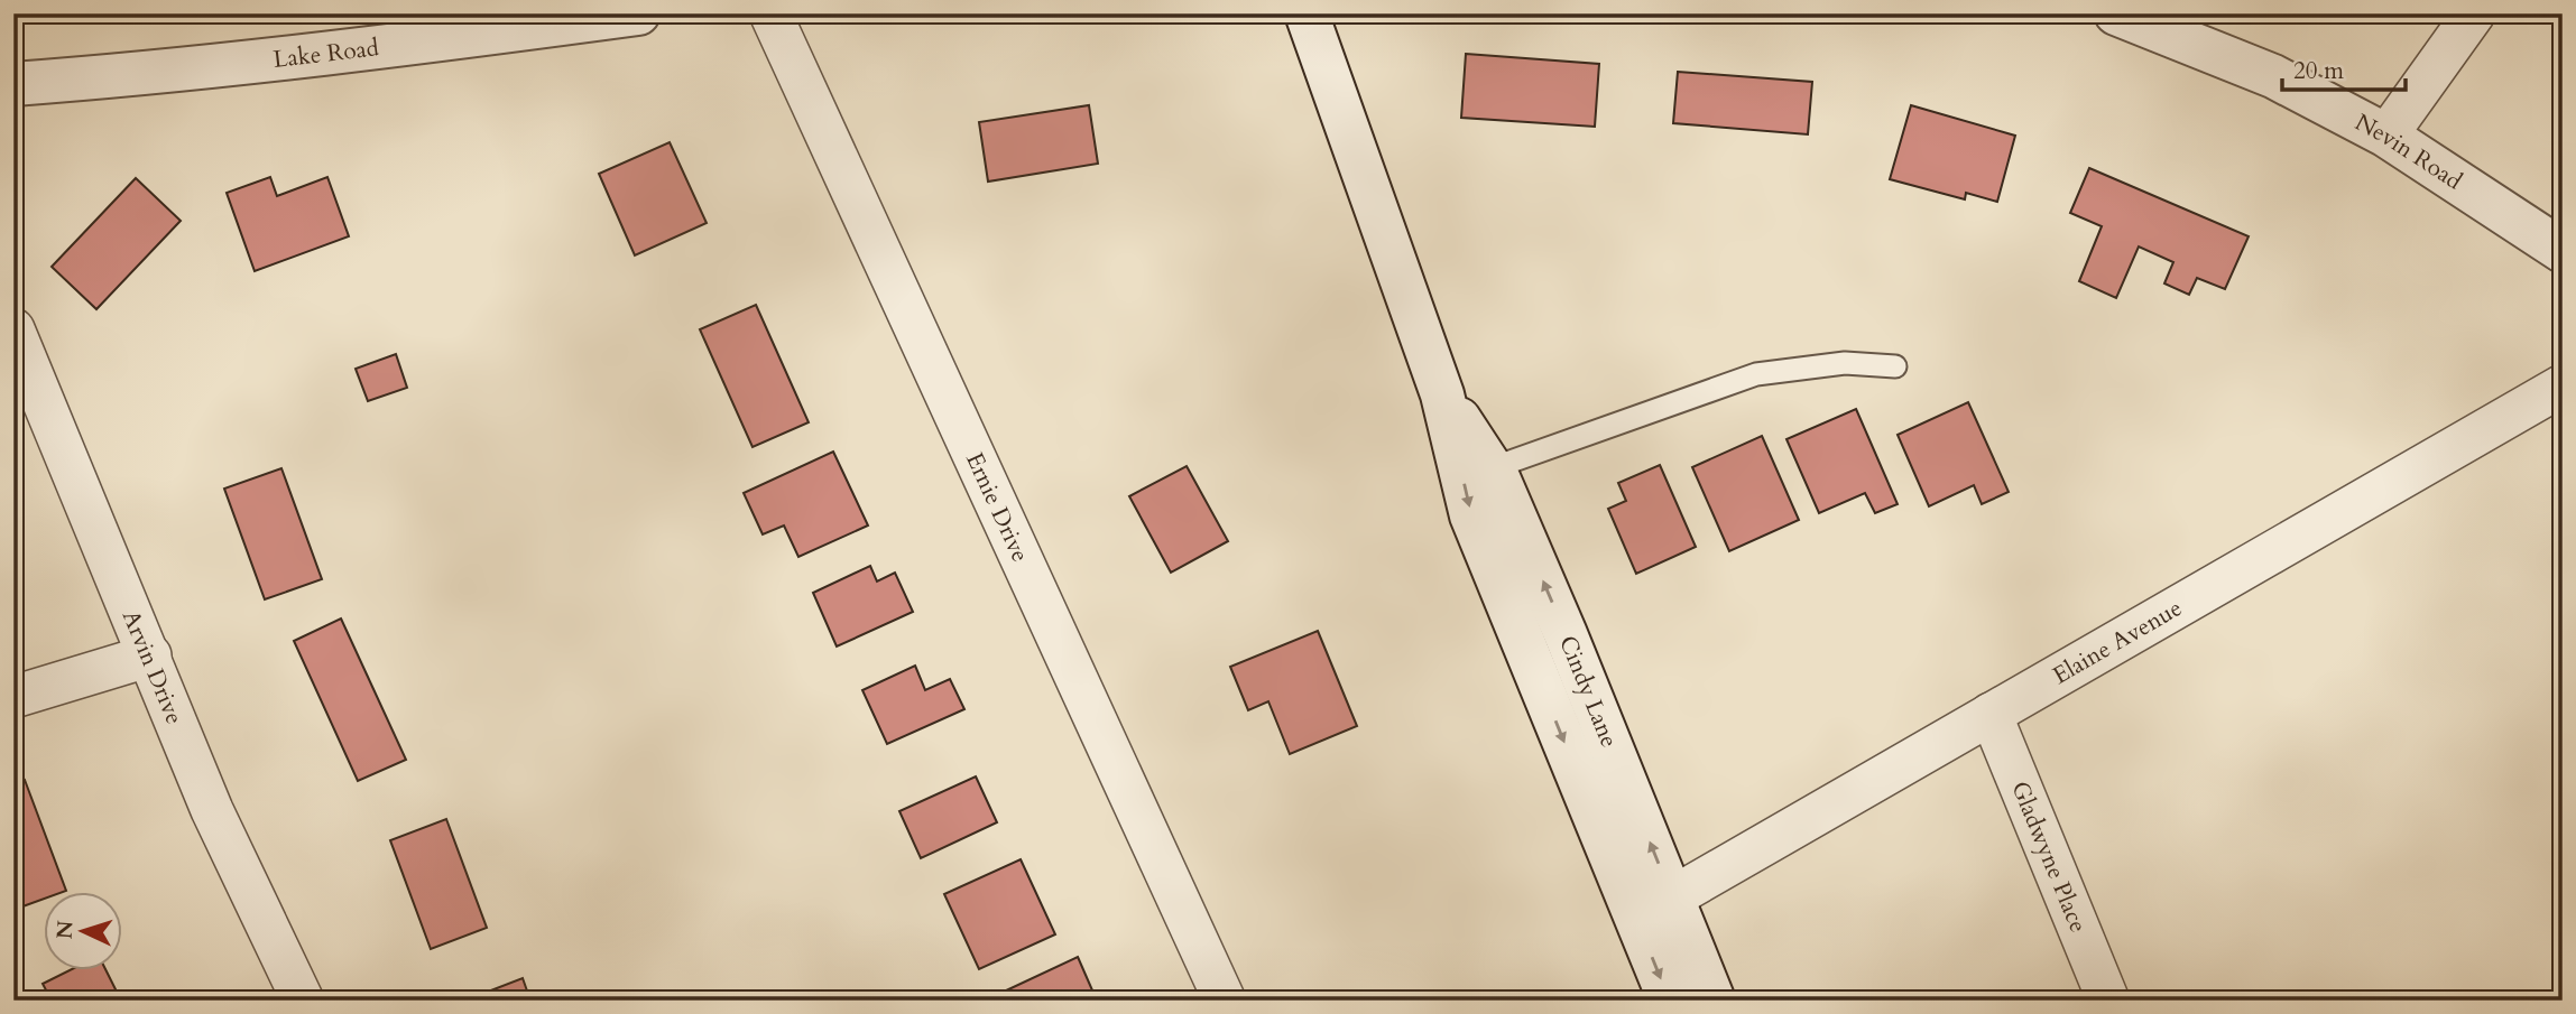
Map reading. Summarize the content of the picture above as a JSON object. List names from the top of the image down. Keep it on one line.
{"streets":{"main road":["Lake Road","Nevin Road","Cindy Lane"],"street":["Ernie Drive","Elaine Avenue","Arvin Drive","Gladwyne Place"]},"crossings":[["Elaine Avenue","Cindy Lane"],["Elaine Avenue","Gladwyne Place"]],"scale_bar":"20 m","north":"left"}
